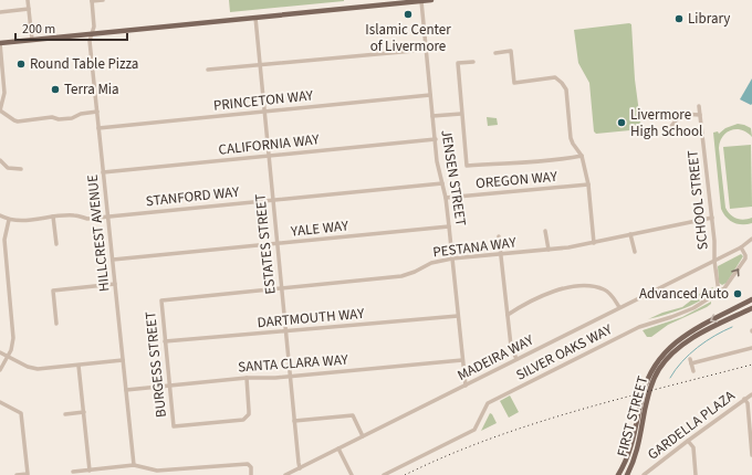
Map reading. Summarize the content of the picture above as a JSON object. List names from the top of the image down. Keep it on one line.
{"streets":{"main road":["FIRST STREET"],"street":["PRINCETON WAY","CALIFORNIA WAY","JENSEN STREET","OREGON WAY","STANFORD WAY","SCHOOL STREET","YALE WAY","HILLCREST AVENUE","ESTATES STREET","PESTANA WAY","DARTMOUTH WAY","SILVER OAKS WAY","MADEIRA WAY","SANTA CLARA WAY","BURGESS STREET","GARDELLA PLAZA"]},"crossings":[["PRINCETON WAY","JENSEN STREET"],["PRINCETON WAY","HILLCREST AVENUE"],["PRINCETON WAY","ESTATES STREET"],["CALIFORNIA WAY","JENSEN STREET"],["CALIFORNIA WAY","HILLCREST AVENUE"],["CALIFORNIA WAY","ESTATES STREET"],["JENSEN STREET","OREGON WAY"],["JENSEN STREET","STANFORD WAY"],["JENSEN STREET","YALE WAY"],["JENSEN STREET","PESTANA WAY"],["JENSEN STREET","DARTMOUTH WAY"],["JENSEN STREET","MADEIRA WAY"],["JENSEN STREET","SANTA CLARA WAY"],["STANFORD WAY","HILLCREST AVENUE"],["STANFORD WAY","ESTATES STREET"],["SCHOOL STREET","PESTANA WAY"],["SCHOOL STREET","SILVER OAKS WAY"],["SCHOOL STREET","MADEIRA WAY"],["YALE WAY","HILLCREST AVENUE"],["YALE WAY","ESTATES STREET"],["HILLCREST AVENUE","SANTA CLARA WAY"],["ESTATES STREET","PESTANA WAY"],["ESTATES STREET","DARTMOUTH WAY"],["ESTATES STREET","MADEIRA WAY"],["ESTATES STREET","SANTA CLARA WAY"],["PESTANA WAY","BURGESS STREET"],["DARTMOUTH WAY","BURGESS STREET"],["SILVER OAKS WAY","MADEIRA WAY"],["SANTA CLARA WAY","BURGESS STREET"]],"places":["Islamic Center of Livermore","Library","Round Table Pizza","Terra Mia","Livermore High School","Advanced Auto"],"scale_bar":"200 m"}
